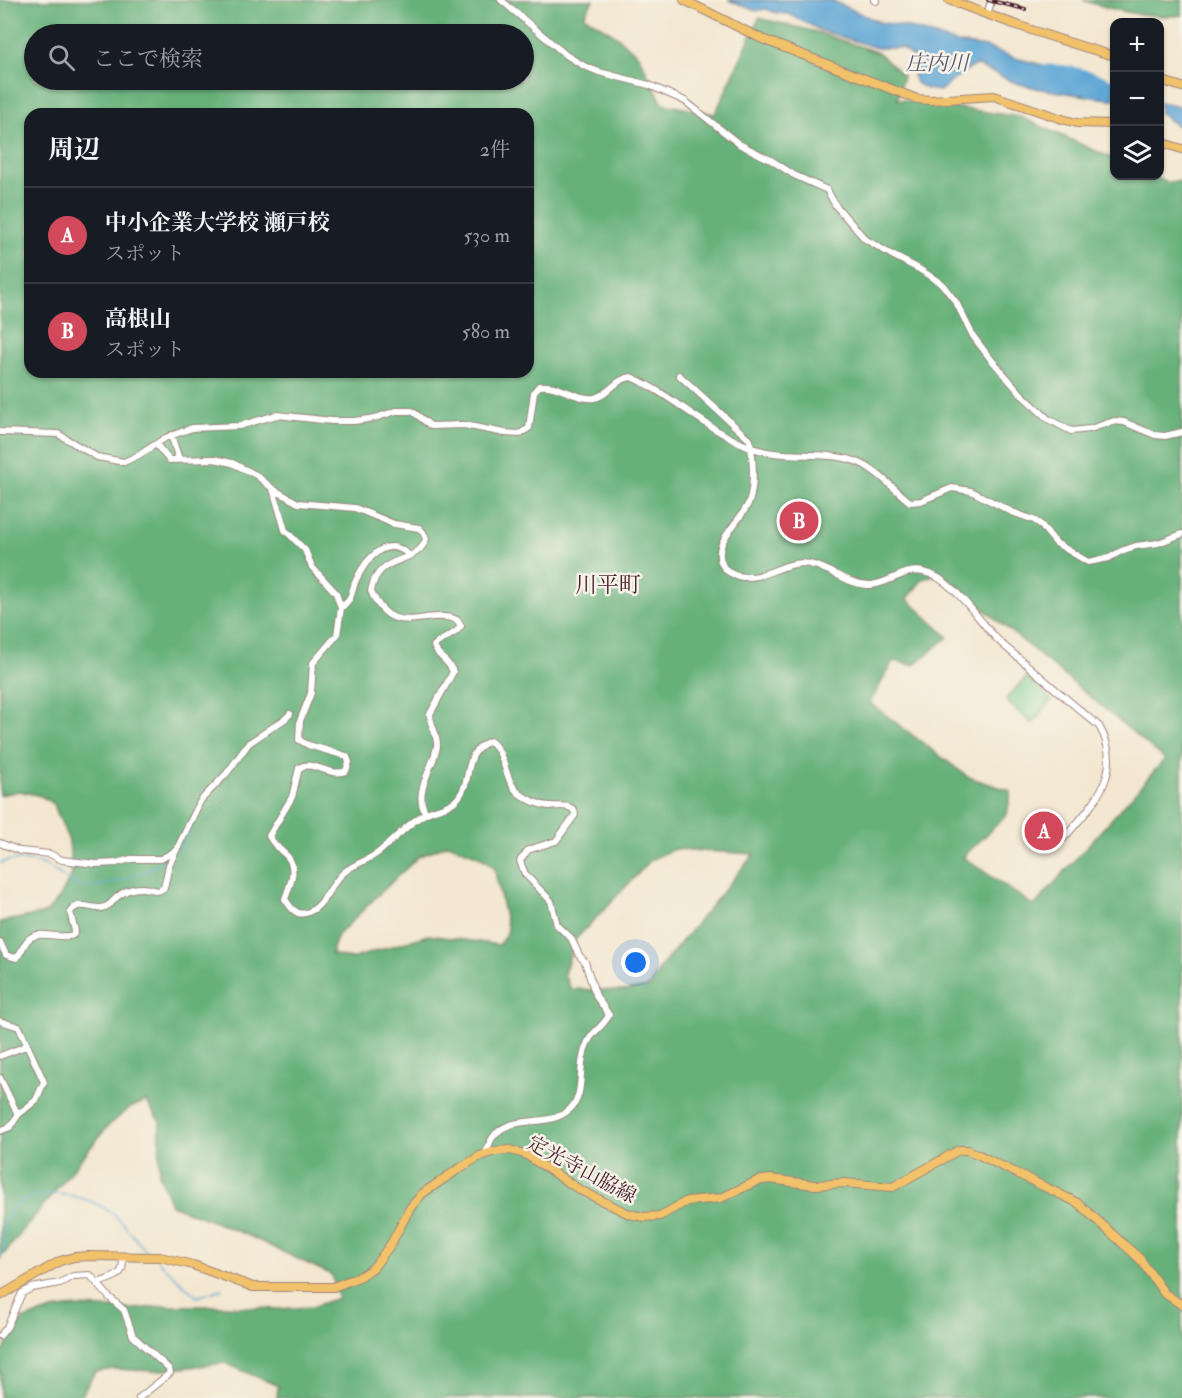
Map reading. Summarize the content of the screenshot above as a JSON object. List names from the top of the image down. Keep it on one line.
{"streets":{"main road":["定光寺山脇線"]},"districts":["川平町"],"water":["庄内川"],"page":{"map_buttons":["+","−"],"search":"ここで検索","heading":["周辺","2件"],"list":[{"mark":"A","name":"中小企業大学校 瀬戸校","note":"スポット","value":"530 m"},{"mark":"B","name":"高根山","note":"スポット","value":"580 m"}],"pins":["B","A"]}}
